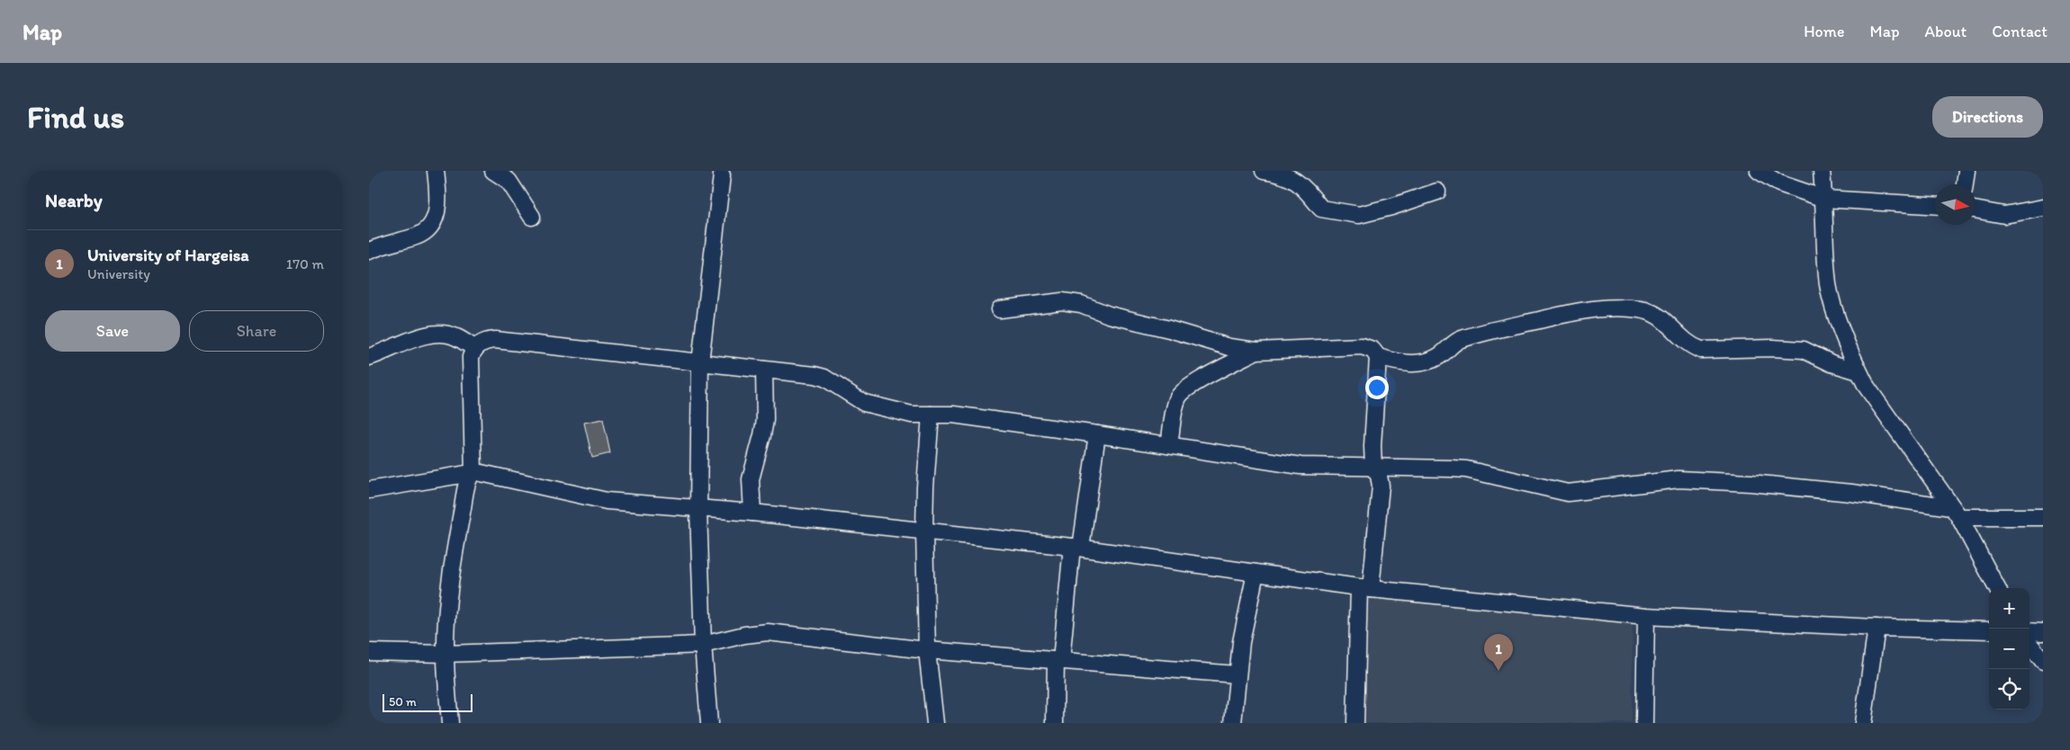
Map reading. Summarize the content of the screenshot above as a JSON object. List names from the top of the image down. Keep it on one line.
{"scale_bar":"50 m","north":"right","page":{"header":"Map","nav":["Home","Map","About","Contact"],"buttons":["Directions",["Save","Share"]],"title":"Find us","heading":"Nearby","list":[{"mark":"1","name":"University of Hargeisa","note":"University","value":"170 m"}],"map_buttons":["+","−"],"pins":"1","scale":"50 m"}}
